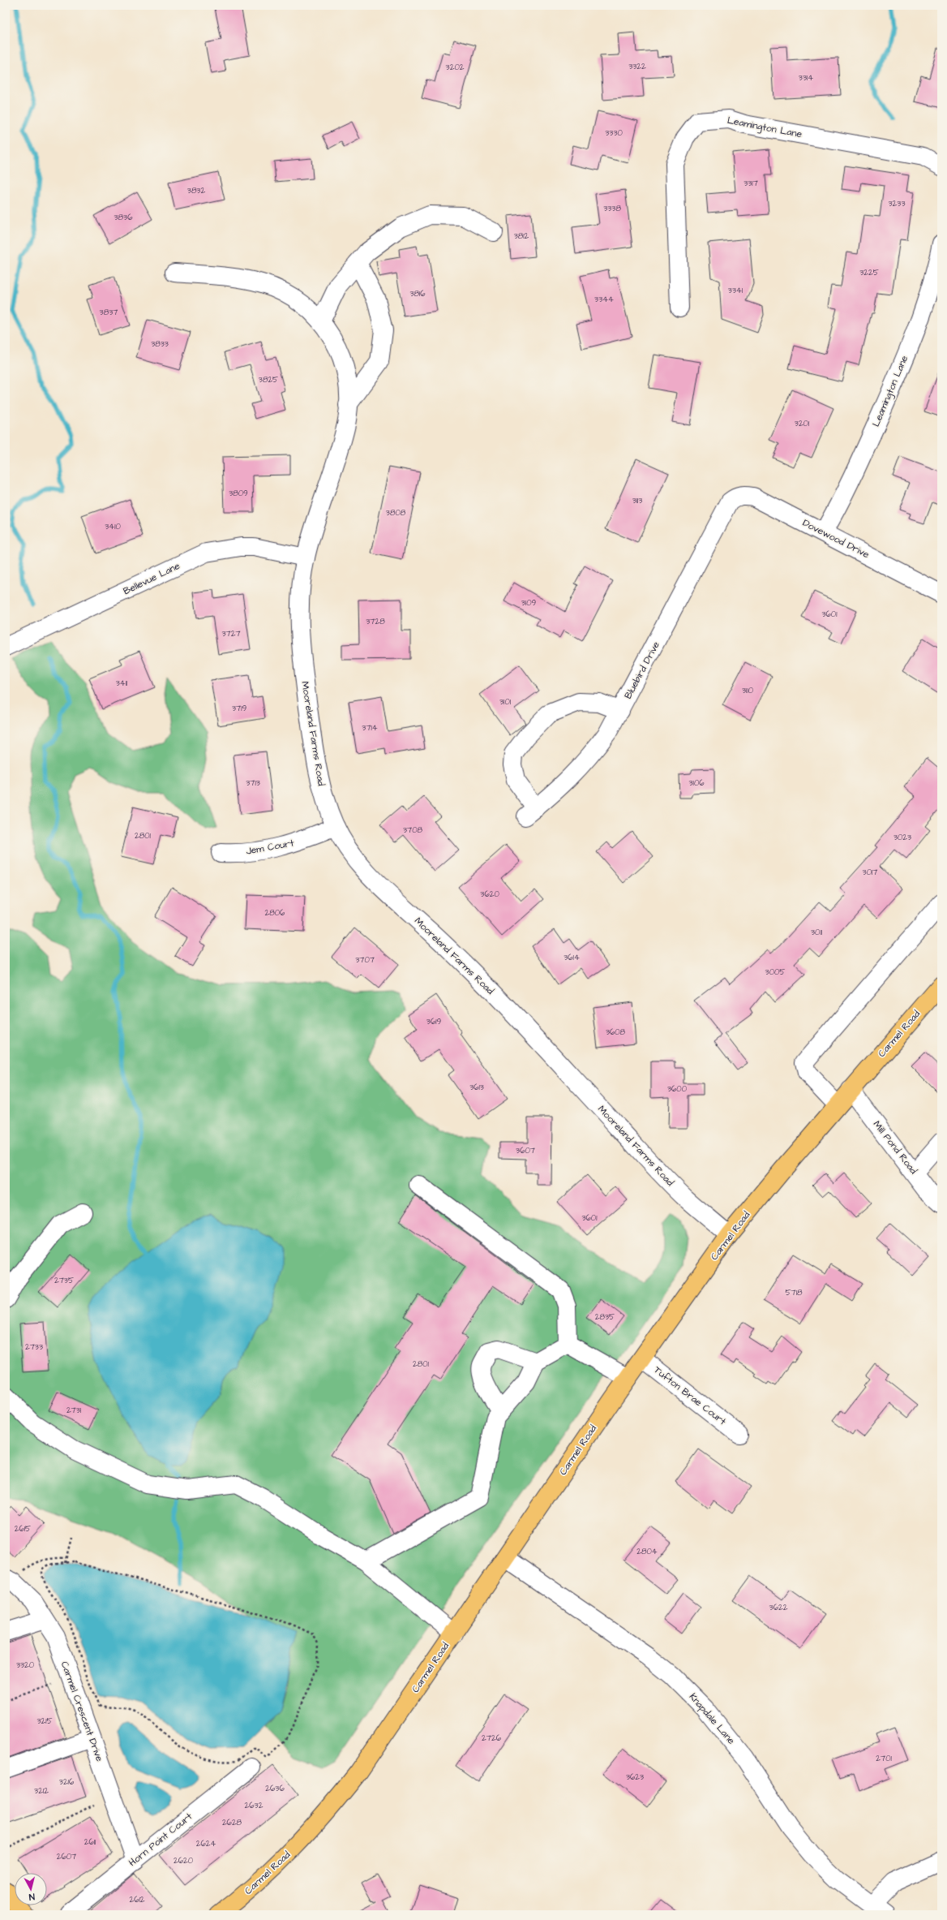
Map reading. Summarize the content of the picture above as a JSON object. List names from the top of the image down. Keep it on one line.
{"streets":{"main road":["Carmel Road"],"street":["Leamington Lane","Dovewood Drive","Bellevue Lane","Bluebird Drive","Mooreland Farms Road","Jem Court","Mill Pond Road","Tufton Brae Court","Carmel Crescent Drive","Knapdale Lane","Horn Point Court"]},"crossings":[["Leamington Lane","Dovewood Drive"],["Dovewood Drive","Bluebird Drive"],["Bellevue Lane","Mooreland Farms Road"],["Mooreland Farms Road","Jem Court"],["Mooreland Farms Road","Carmel Road"],["Carmel Road","Mill Pond Road"],["Carmel Road","Tufton Brae Court"],["Carmel Road","Knapdale Lane"],["Carmel Crescent Drive","Horn Point Court"]],"house_numbers":["3322","3202","3314","3330","3317","3832","3233","3338","3836","3812","3225","3341","3816","3344","3837","3833","3825","3201","3809","3113","3808","3410","3109","3601","3728","3727","3411","3110","3101","3719","3714","3713","3106","3708","2801","3023","3017","3620","2806","3011","3614","3707","3005","3619","3608","3613","3600","3607","3601","2735","5718","2835","2733","2801","2731","2615","2804","3622","3320","3215","2726","2701","3623","3216","2636","3212","2632","2628","2611","2624","2607","2620","2612"],"north":"bottom"}
